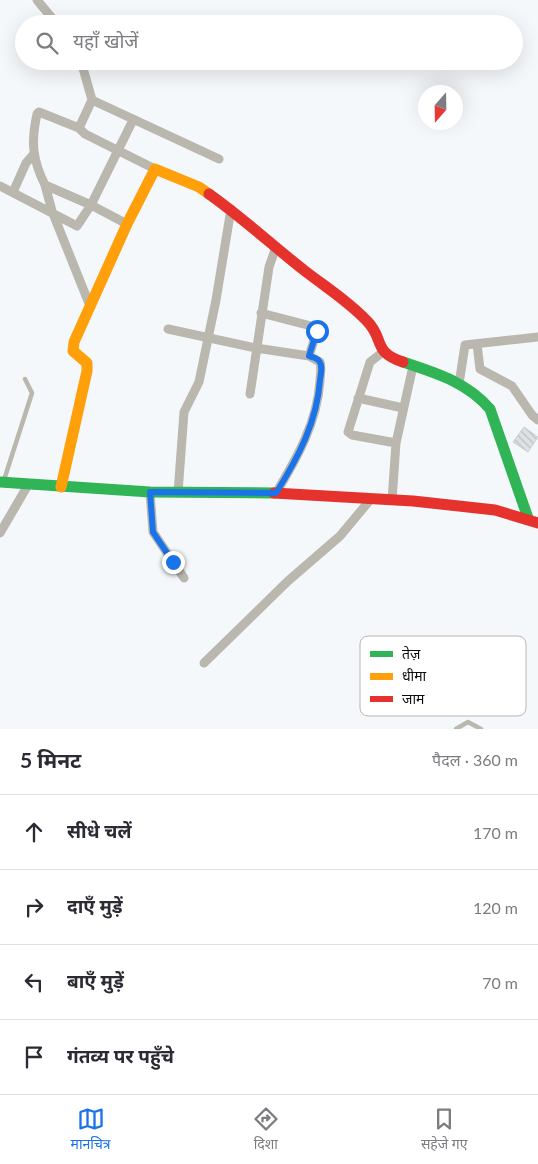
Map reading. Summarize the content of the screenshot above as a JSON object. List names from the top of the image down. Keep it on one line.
{"legend":["तेज़","धीमा","जाम"],"north":"bottom","page":{"search":"यहाँ खोजें","heading":["5 मिनट","पैदल · 360 m"],"list":[["सीधे चलें","170 m"],["दाएँ मुड़ें","120 m"],["बाएँ मुड़ें","70 m"],"गंतव्य पर पहुँचे"],"nav":["मानचित्र","दिशा","सहेजे गए"]}}
